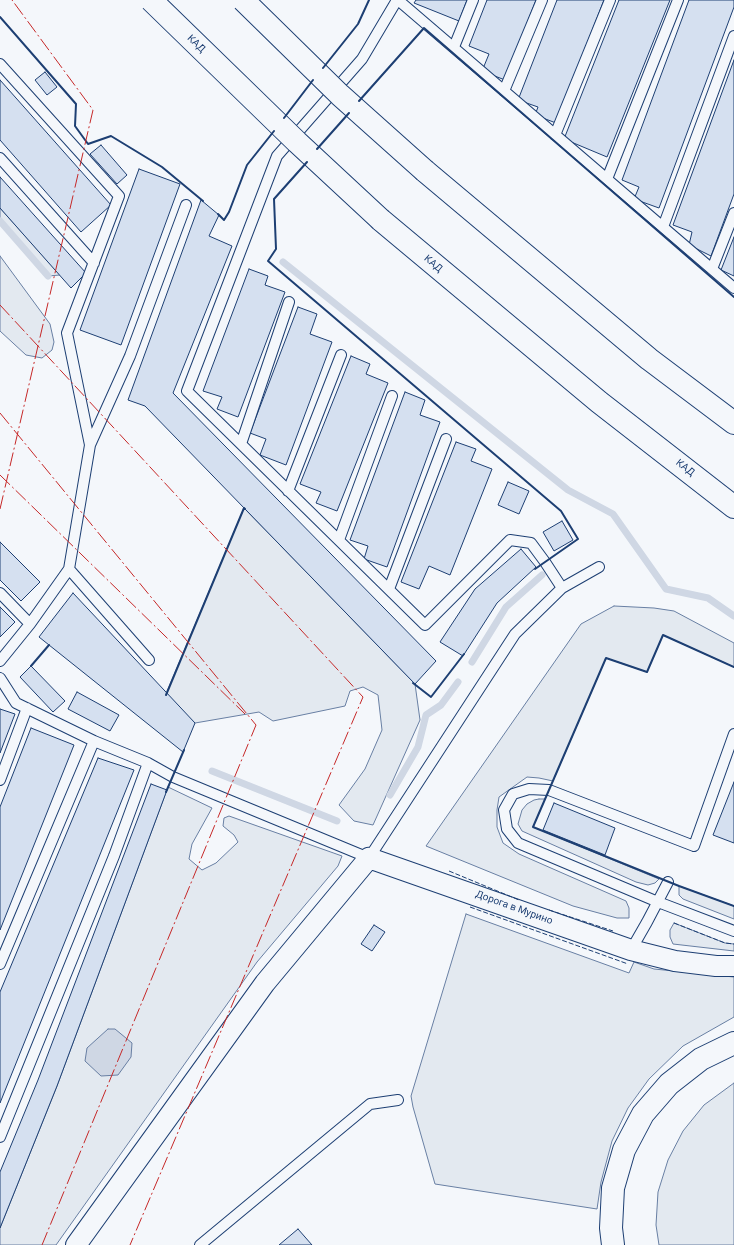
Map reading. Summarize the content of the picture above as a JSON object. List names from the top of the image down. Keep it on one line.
{"streets":{"main road":["КАД"],"street":["Дорога в Мурино"]}}
